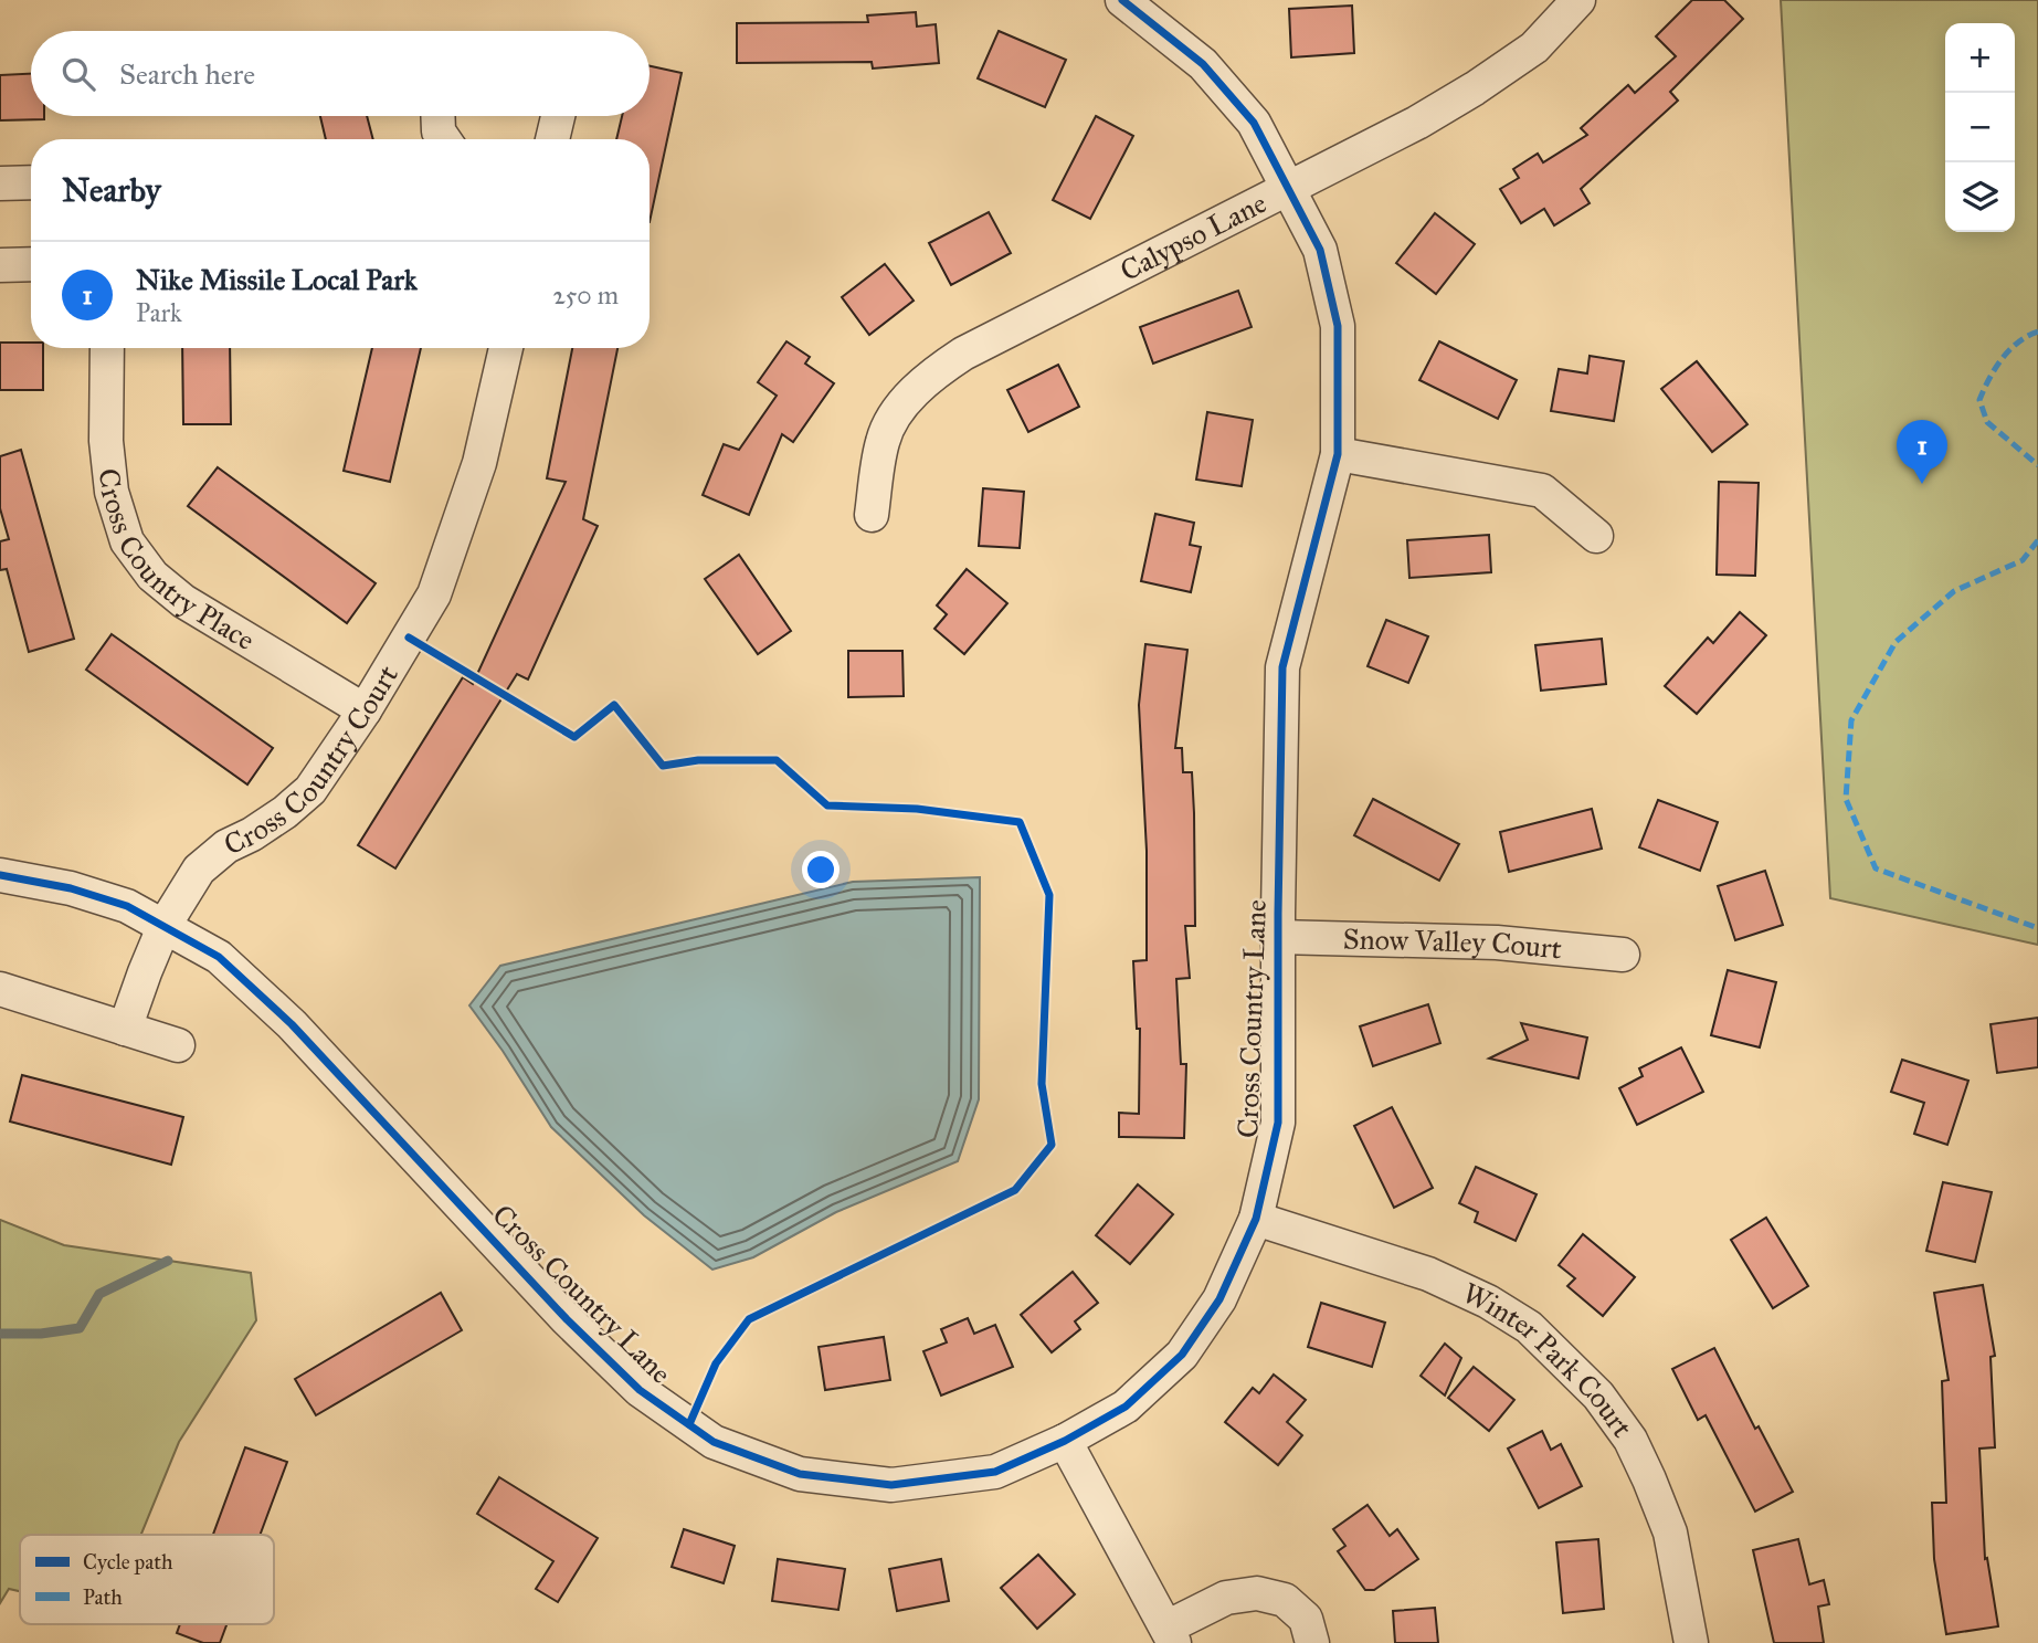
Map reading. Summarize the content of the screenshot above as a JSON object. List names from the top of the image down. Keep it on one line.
{"streets":{"street":["Calypso Lane","Cross Country Place","Cross Country Court","Snow Valley Court","Cross Country Lane","Winter Park Court"]},"crossings":[["Calypso Lane","Cross Country Lane"],["Cross Country Place","Cross Country Court"],["Cross Country Court","Cross Country Lane"],["Snow Valley Court","Cross Country Lane"],["Cross Country Lane","Winter Park Court"]],"legend":["Cycle path","Path"],"page":{"map_buttons":["+","−"],"search":"Search here","heading":"Nearby","list":[{"mark":"1","name":"Nike Missile Local Park","note":"Park","value":"250 m"}],"pins":"1"}}
